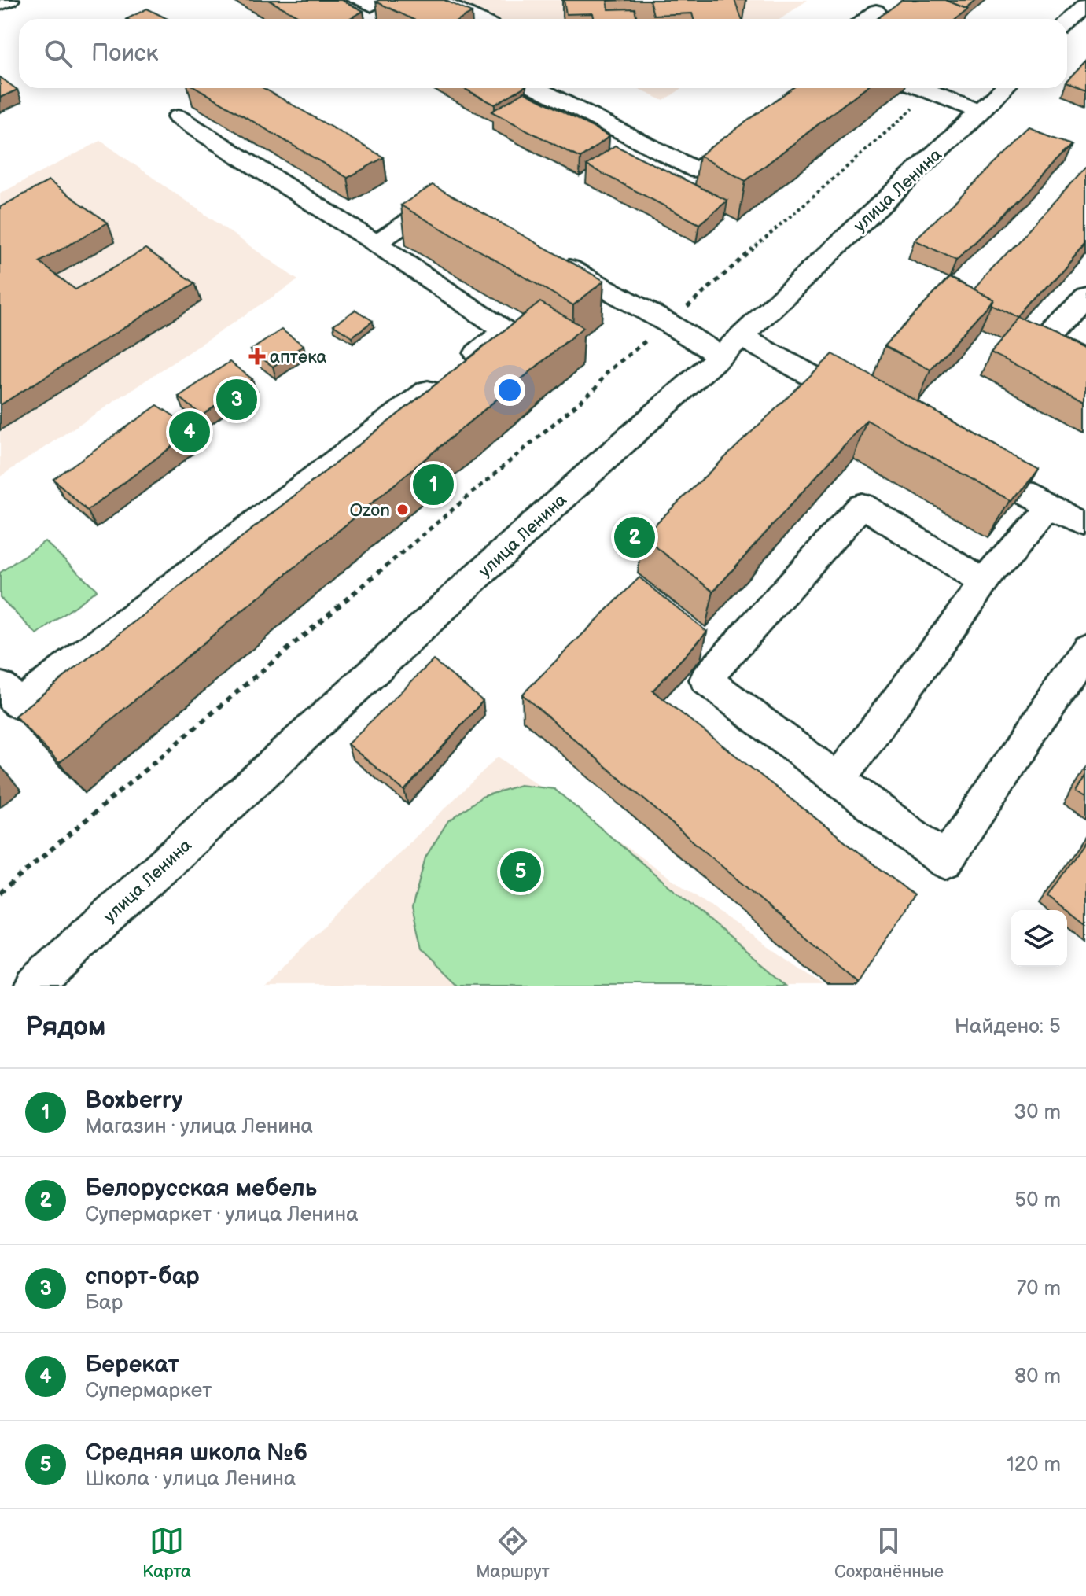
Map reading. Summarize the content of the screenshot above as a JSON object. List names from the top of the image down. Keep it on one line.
{"streets":{"street":["улица Ленина"]},"places":{"health":["аптека"],"other":["Ozon"]},"page":{"search":"Поиск","pins":["3","4","1","2","5"],"heading":["Рядом","Найдено: 5"],"list":[{"mark":"1","name":"Boxberry","note":"Магазин · улица Ленина","value":"30 m"},{"mark":"2","name":"Белорусская мебель","note":"Супермаркет · улица Ленина","value":"50 m"},{"mark":"3","name":"спорт-бар","note":"Бар","value":"70 m"},{"mark":"4","name":"Берекат","note":"Супермаркет","value":"80 m"},{"mark":"5","name":"Средняя школа №6","note":"Школа · улица Ленина","value":"120 m"}],"nav":["Карта","Маршрут","Сохранённые"]}}
